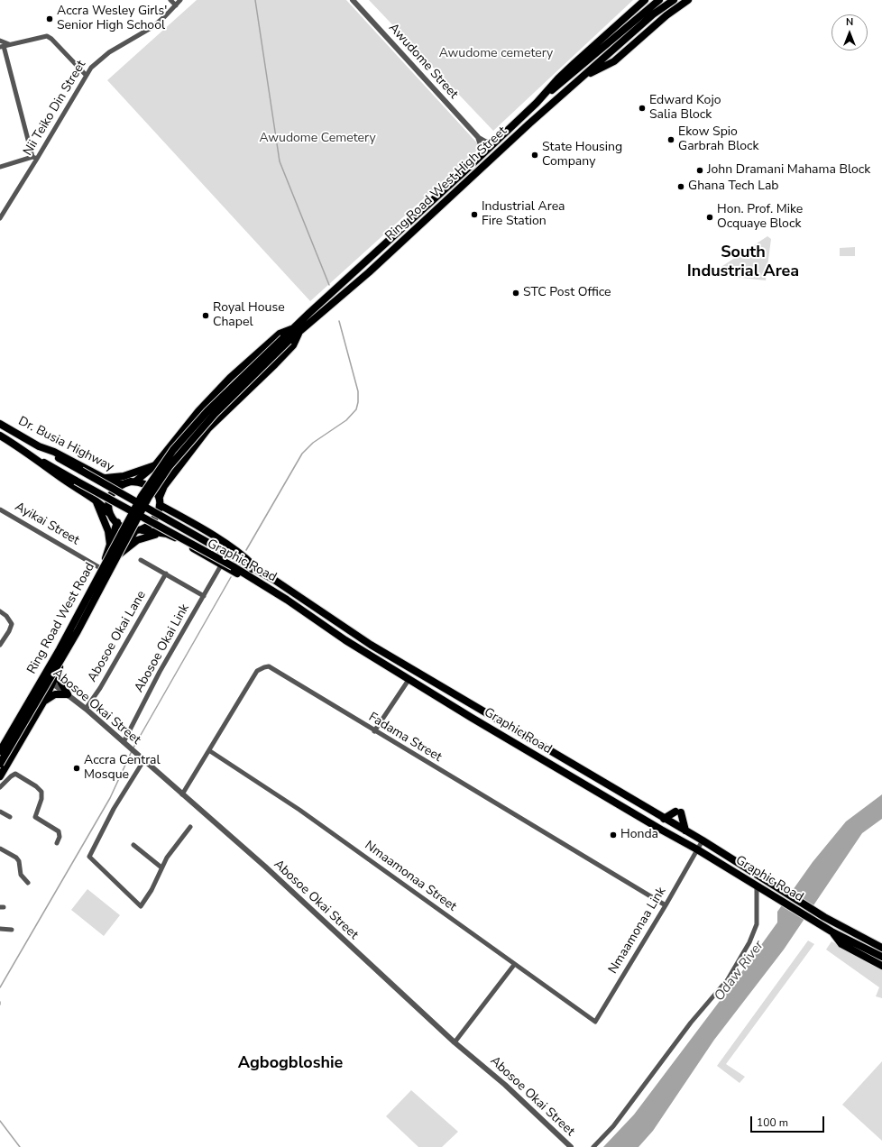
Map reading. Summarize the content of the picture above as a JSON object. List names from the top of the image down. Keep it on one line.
{"streets":{"main road":["Ring Road West High Street","Dr. Busia Highway","Graphic Road","Ring Road West Road"],"street":["Awudome Street","Nii Teiko Din Street","Ayikai Street","Abosoe Okai Lane","Abosoe Okai Link","Abosoe Okai Street","Fadama Street","Nmaamonaa Street","Nmaamonaa Link"]},"crossings":[["Awudome Street","Ring Road West High Street"],["Dr. Busia Highway","Graphic Road"],["Dr. Busia Highway","Ring Road West Road"],["Ayikai Street","Ring Road West Road"],["Graphic Road","Ring Road West Road"],["Graphic Road","Abosoe Okai Link"],["Graphic Road","Nmaamonaa Link"],["Ring Road West Road","Abosoe Okai Street"],["Abosoe Okai Lane","Abosoe Okai Street"],["Abosoe Okai Link","Abosoe Okai Street"],["Abosoe Okai Street","Fadama Street"],["Fadama Street","Nmaamonaa Street"],["Fadama Street","Nmaamonaa Link"],["Nmaamonaa Street","Nmaamonaa Link"]],"districts":["South Industrial Area","Agbogbloshie"],"water":["Odaw River"],"parks":["Awudome cemetery","Awudome Cemetery"],"places":["Accra Wesley Girls' Senior High School","Edward Kojo Salia Block","Ekow Spio Garbrah Block","State Housing Company","John Dramani Mahama Block","Ghana Tech Lab","Industrial Area Fire Station","Hon. Prof. Mike Ocquaye Block","STC Post Office","Royal House Chapel","Accra Central Mosque","Honda"],"scale_bar":"100 m","north":"top"}
